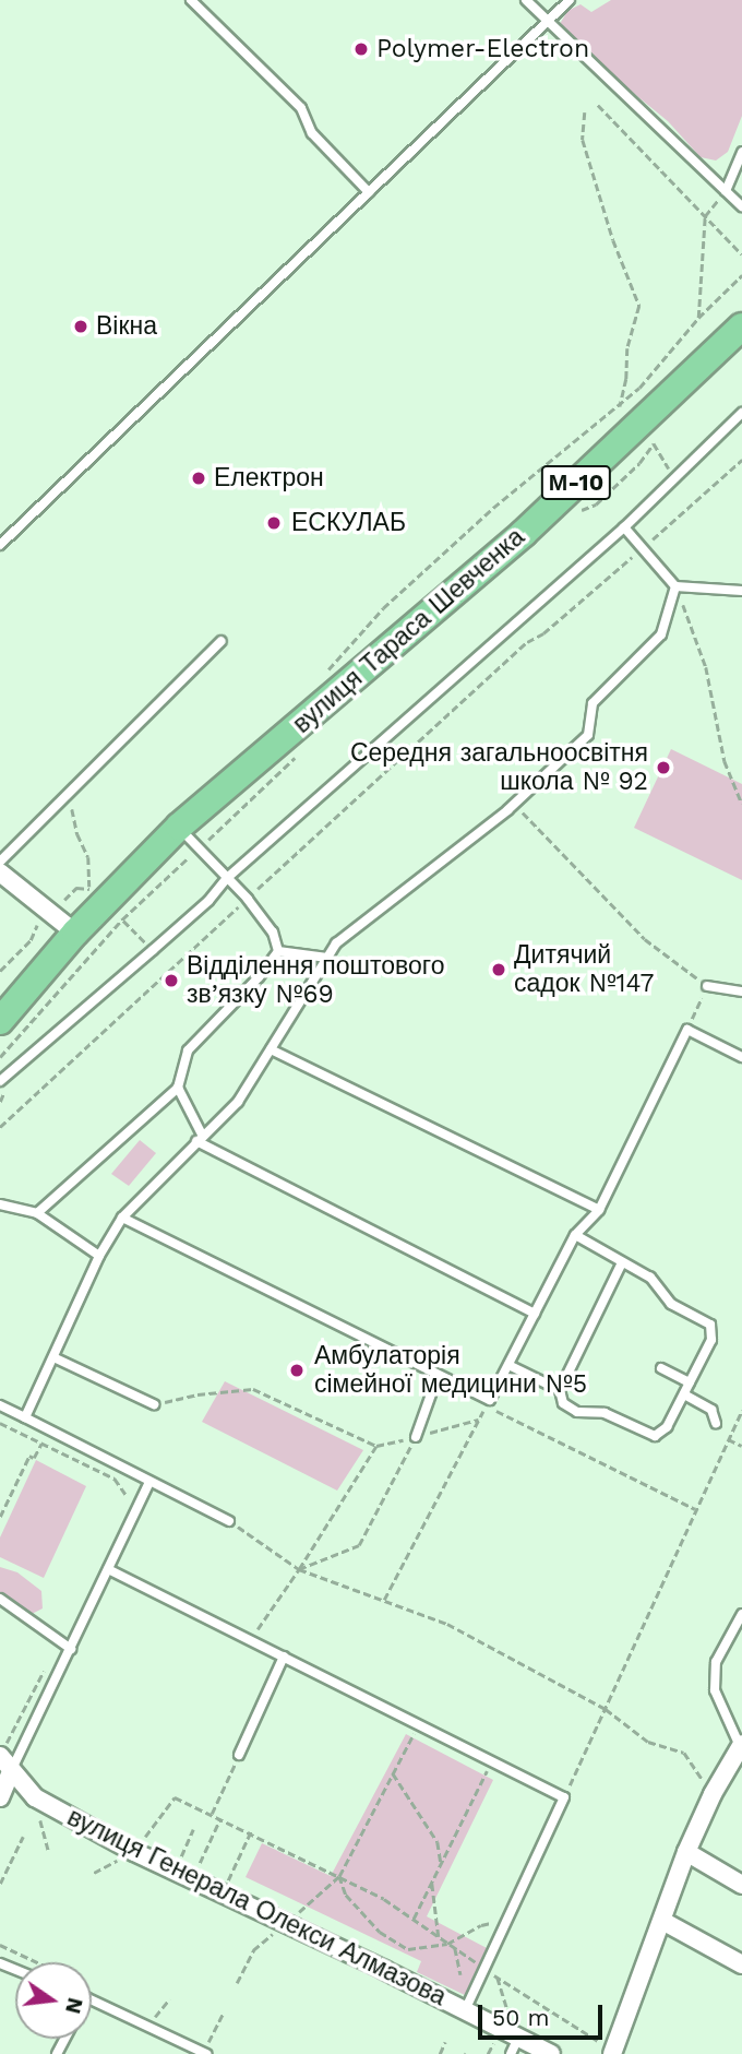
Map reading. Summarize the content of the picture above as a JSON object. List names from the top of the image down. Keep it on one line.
{"streets":{"main road":["М-10","вулиця Тараса Шевченка"],"street":["вулиця Генерала Олекси Алмазова"]},"places":["Polymer-Electron","Вікна","Електрон","ЕСКУЛАБ","Середня загальноосвітня школа № 92","Дитячий садок №147","Відділення поштового зв’язку №69","Амбулаторія сімейної медицини №5"],"scale_bar":"50 m","north":"right"}
